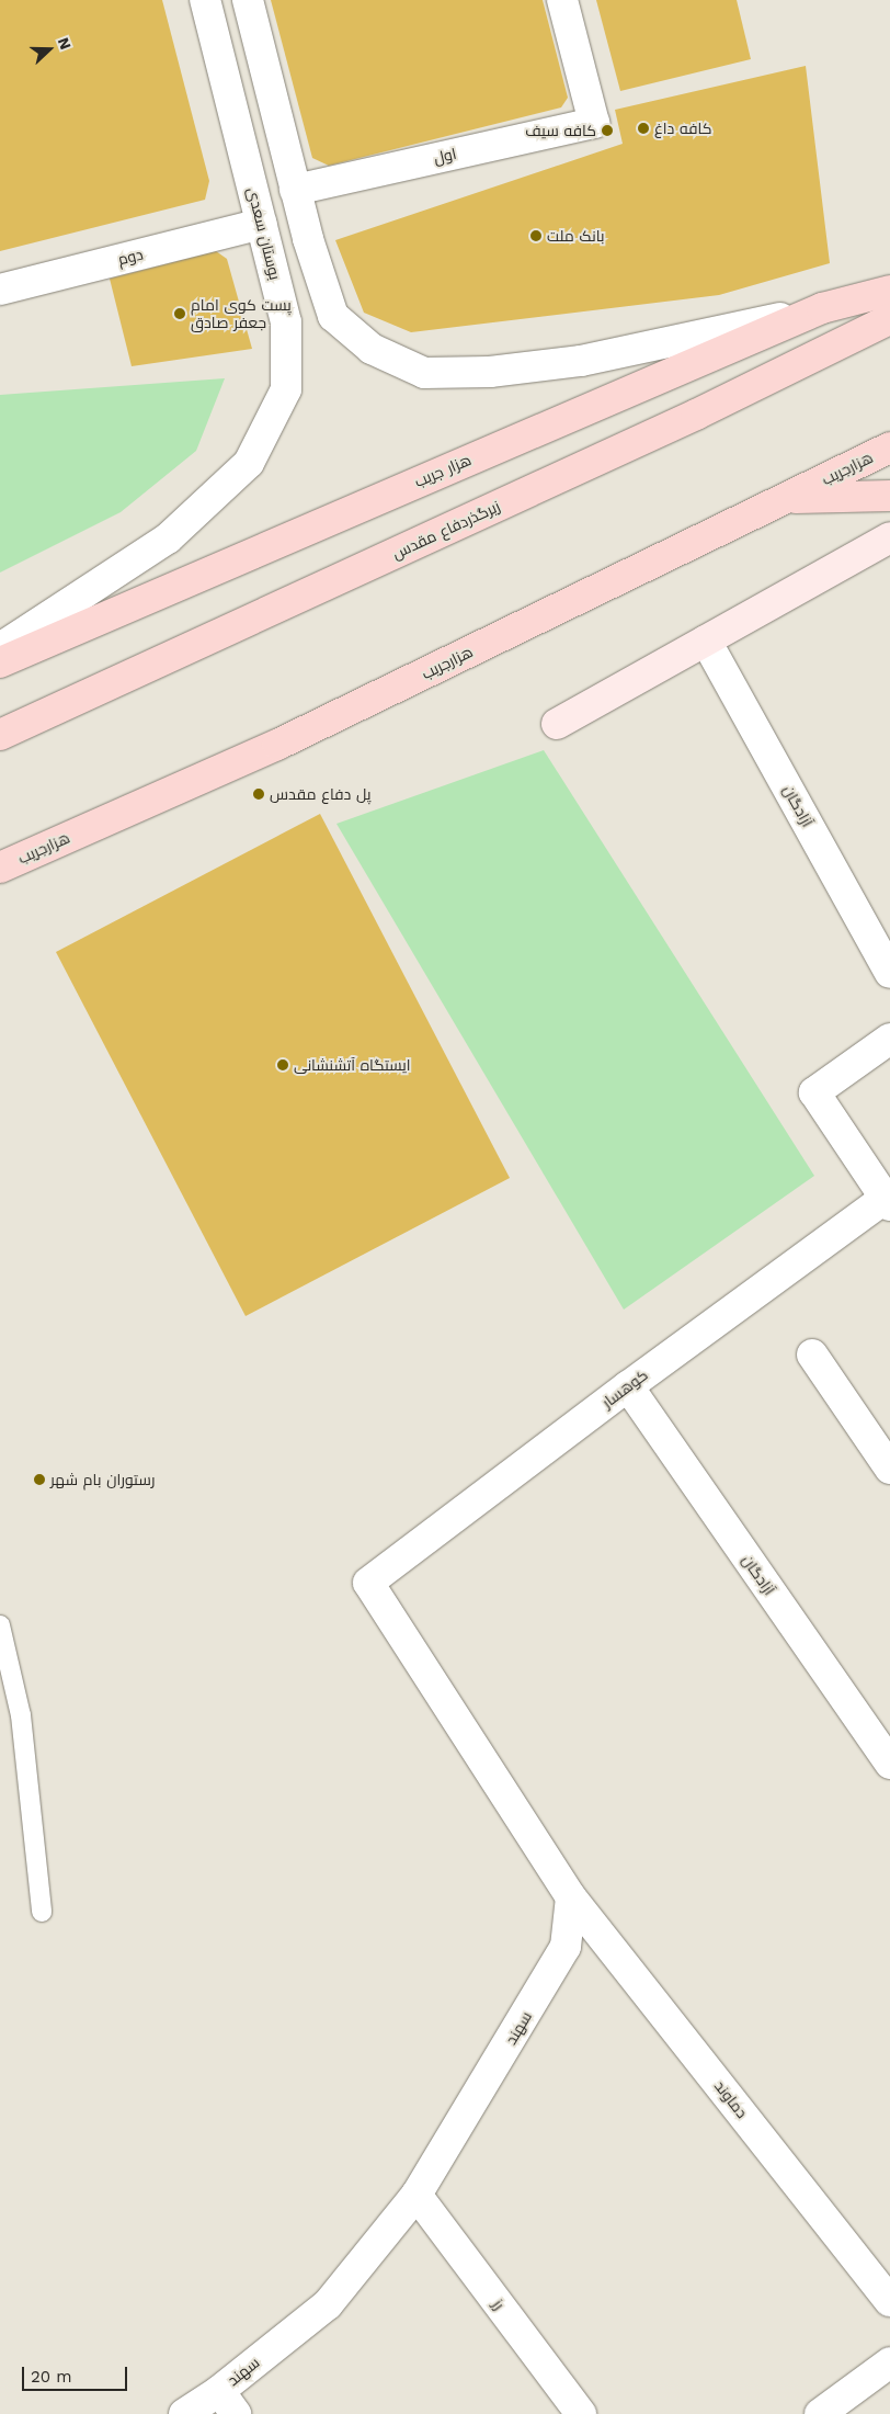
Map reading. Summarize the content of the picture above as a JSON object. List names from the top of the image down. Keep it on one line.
{"streets":{"main road":["هزارجریب","هزار جریب","زیرگذردفاع مقدس"],"street":["اول","بوستان سعدی","دوم","آزادگان","کوهسار","سهند","دماوند","رز"]},"crossings":[["بوستان سعدی","دوم"],["آزادگان","کوهسار"],["کوهسار","سهند"],["کوهسار","دماوند"],["سهند","دماوند"],["سهند","رز"]],"places":["کافه داغ","کافه سیف","بانک ملت","پست کوی امام جعفر صادق","پل دفاع مقدس","ایستگاه آتشنشانی","رستوران بام شهر"],"scale_bar":"20 m","north":"right"}
